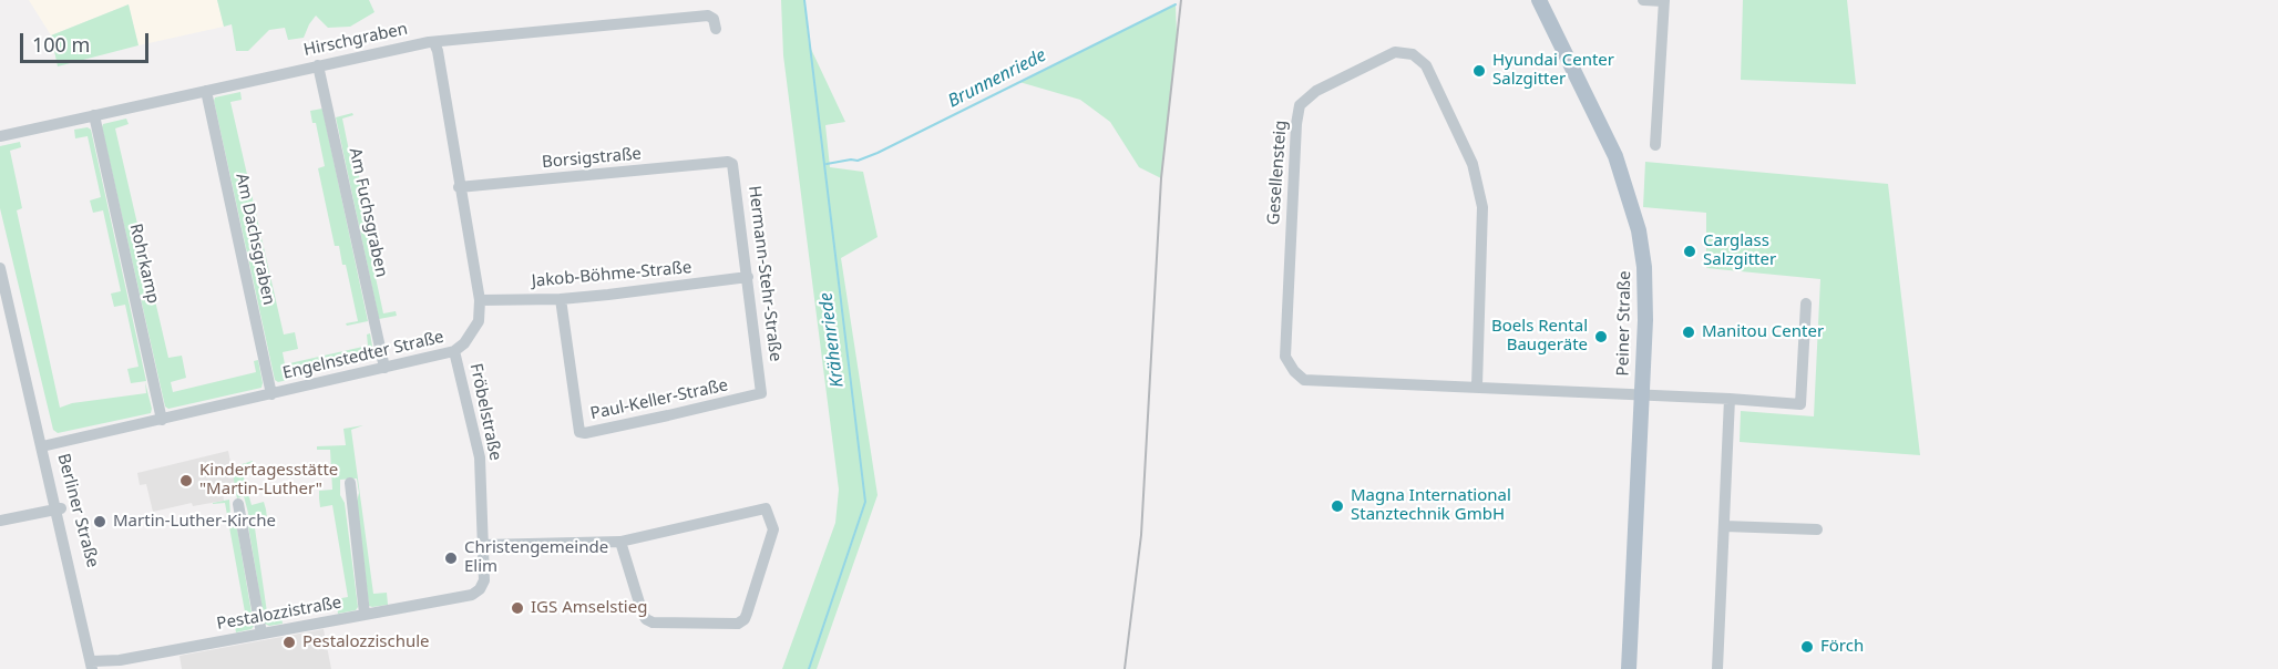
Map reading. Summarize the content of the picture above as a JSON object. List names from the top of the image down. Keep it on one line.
{"streets":{"main road":["Peiner Straße"],"street":["Hirschgraben","Borsigstraße","Gesellensteig","Am Fuchsgraben","Am Dachsgraben","Rohrkamp","Hermann-Stehr-Straße","Jakob-Böhme-Straße","Engelnstedter Straße","Paul-Keller-Straße","Fröbelstraße","Berliner Straße","Pestalozzistraße"]},"crossings":[["Hirschgraben","Am Fuchsgraben"],["Hirschgraben","Am Dachsgraben"],["Hirschgraben","Rohrkamp"],["Hirschgraben","Engelnstedter Straße"],["Borsigstraße","Hermann-Stehr-Straße"],["Borsigstraße","Engelnstedter Straße"],["Gesellensteig","Peiner Straße"],["Am Fuchsgraben","Engelnstedter Straße"],["Am Dachsgraben","Engelnstedter Straße"],["Rohrkamp","Engelnstedter Straße"],["Hermann-Stehr-Straße","Jakob-Böhme-Straße"],["Hermann-Stehr-Straße","Paul-Keller-Straße"],["Jakob-Böhme-Straße","Engelnstedter Straße"],["Jakob-Böhme-Straße","Paul-Keller-Straße"],["Engelnstedter Straße","Fröbelstraße"],["Engelnstedter Straße","Berliner Straße"],["Fröbelstraße","Pestalozzistraße"],["Berliner Straße","Pestalozzistraße"]],"water":["Brunnenriede","Krähenriede"],"places":["Hyundai Center Salzgitter","Carglass Salzgitter","Manitou Center","Boels Rental Baugeräte","Kindertagesstätte \"Martin-Luther\"","Magna International Stanztechnik GmbH","Martin-Luther-Kirche","Christengemeinde Elim","IGS Amselstieg","Pestalozzischule","Förch"],"scale_bar":"100 m"}
